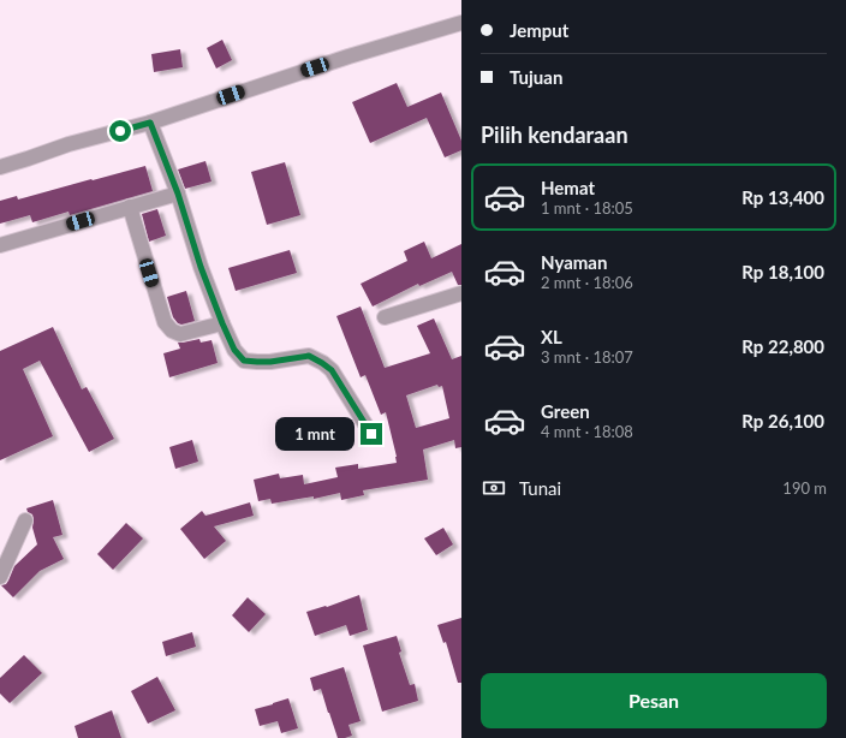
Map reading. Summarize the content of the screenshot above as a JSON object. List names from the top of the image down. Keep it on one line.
{"page":{"banner":["Jemput","Tujuan"],"heading":"Pilih kendaraan","list":[{"name":"Hemat","note":"1 mnt · 18:05","value":"Rp 13,400"},{"name":"Nyaman","note":"2 mnt · 18:06","value":"Rp 18,100"},{"name":"XL","note":"3 mnt · 18:07","value":"Rp 22,800"},{"name":"Green","note":"4 mnt · 18:08","value":"Rp 26,100"}],"bubble":"1 mnt","pay":["Tunai","190 m"],"buttons":"Pesan"}}
